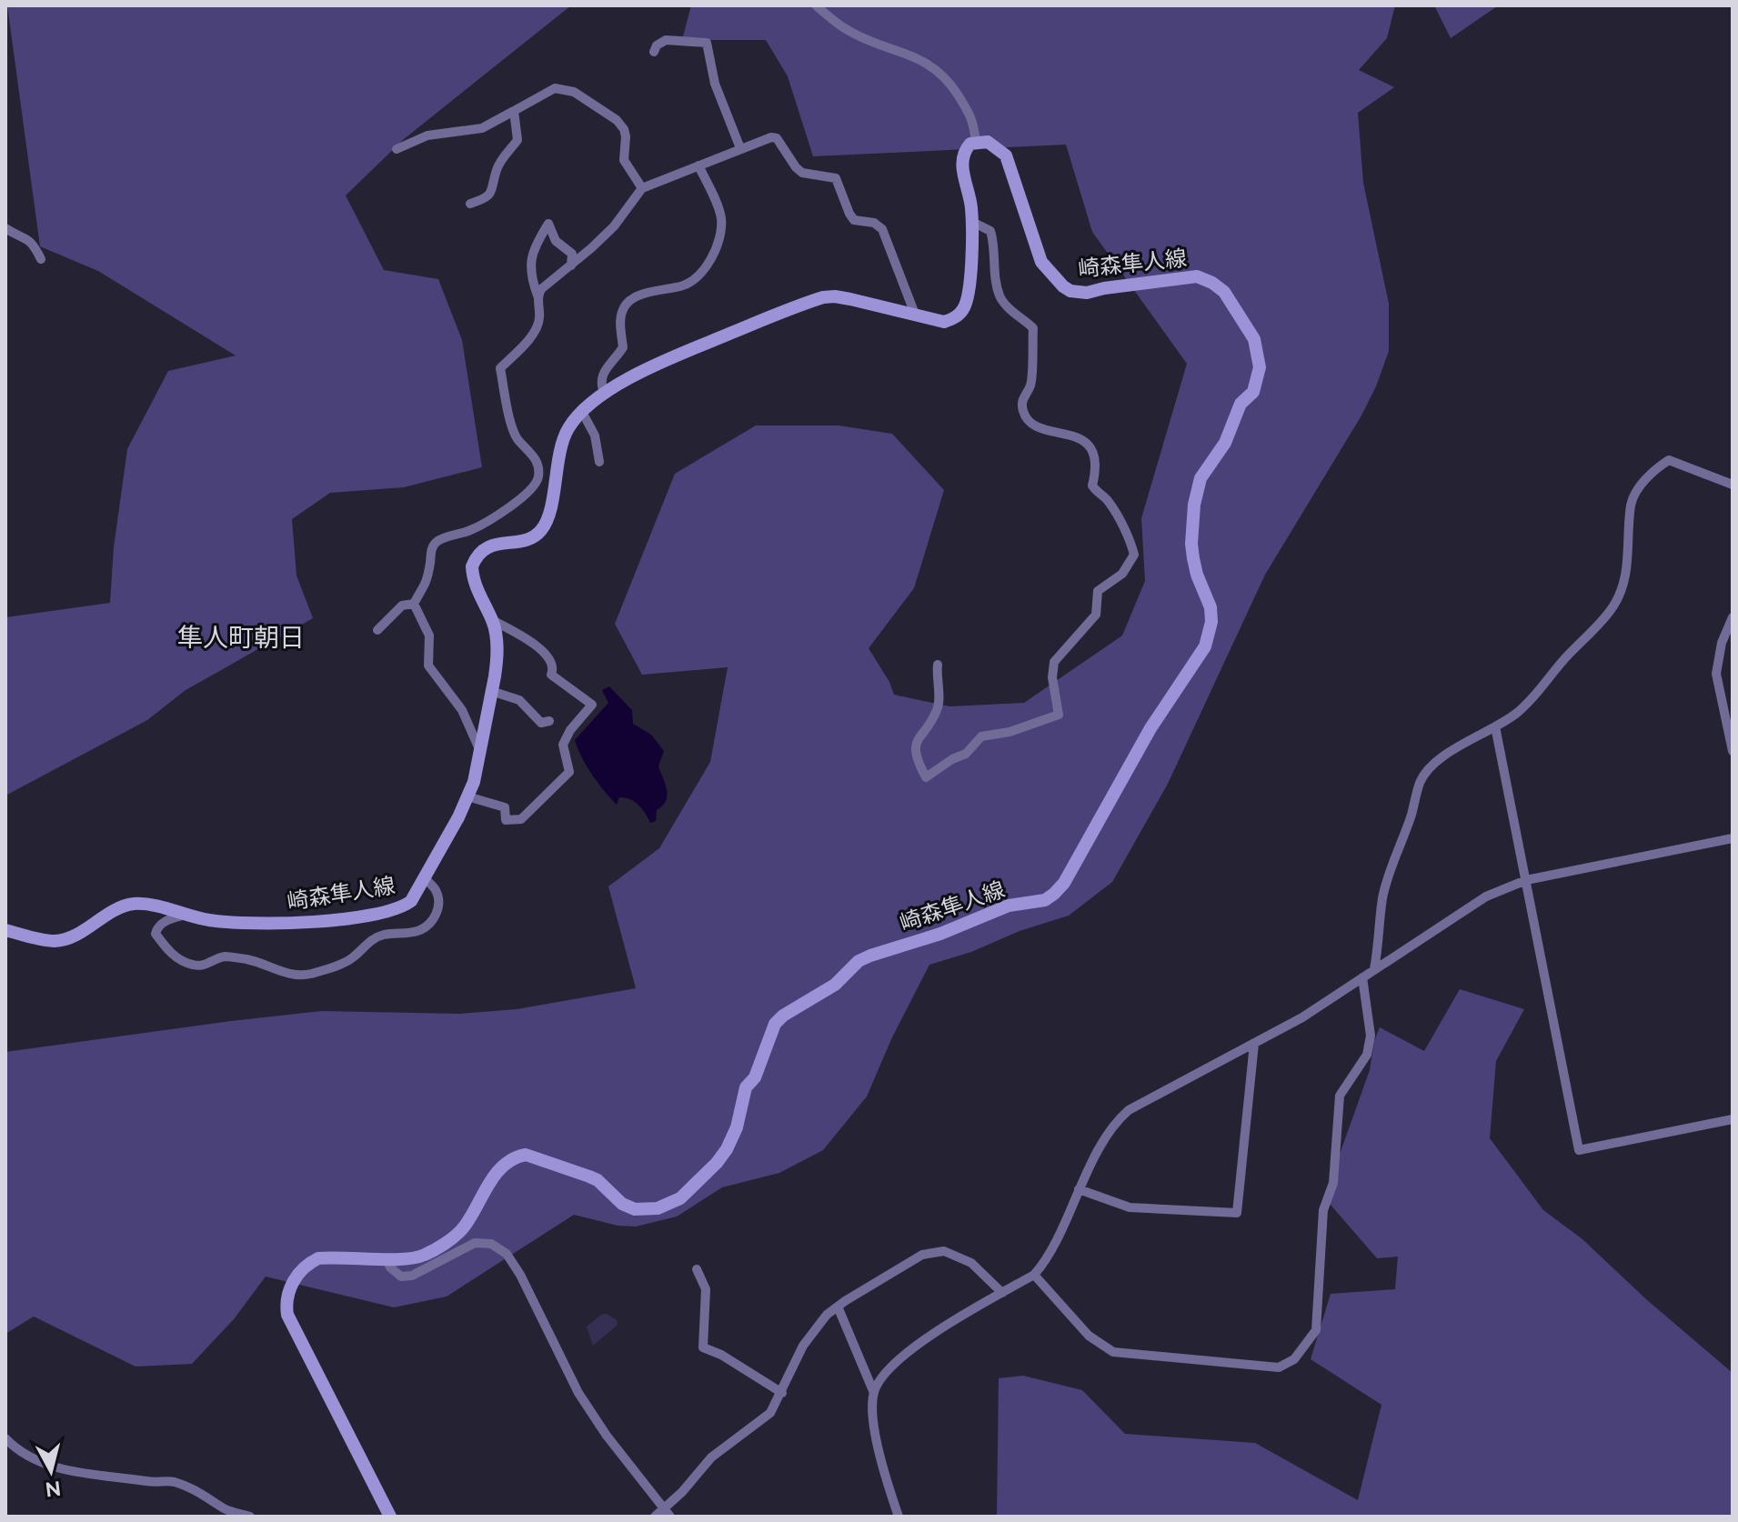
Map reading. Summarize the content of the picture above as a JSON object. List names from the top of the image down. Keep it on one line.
{"streets":{"main road":["崎森隼人線"]},"districts":["隼人町朝日"],"north":"bottom"}
